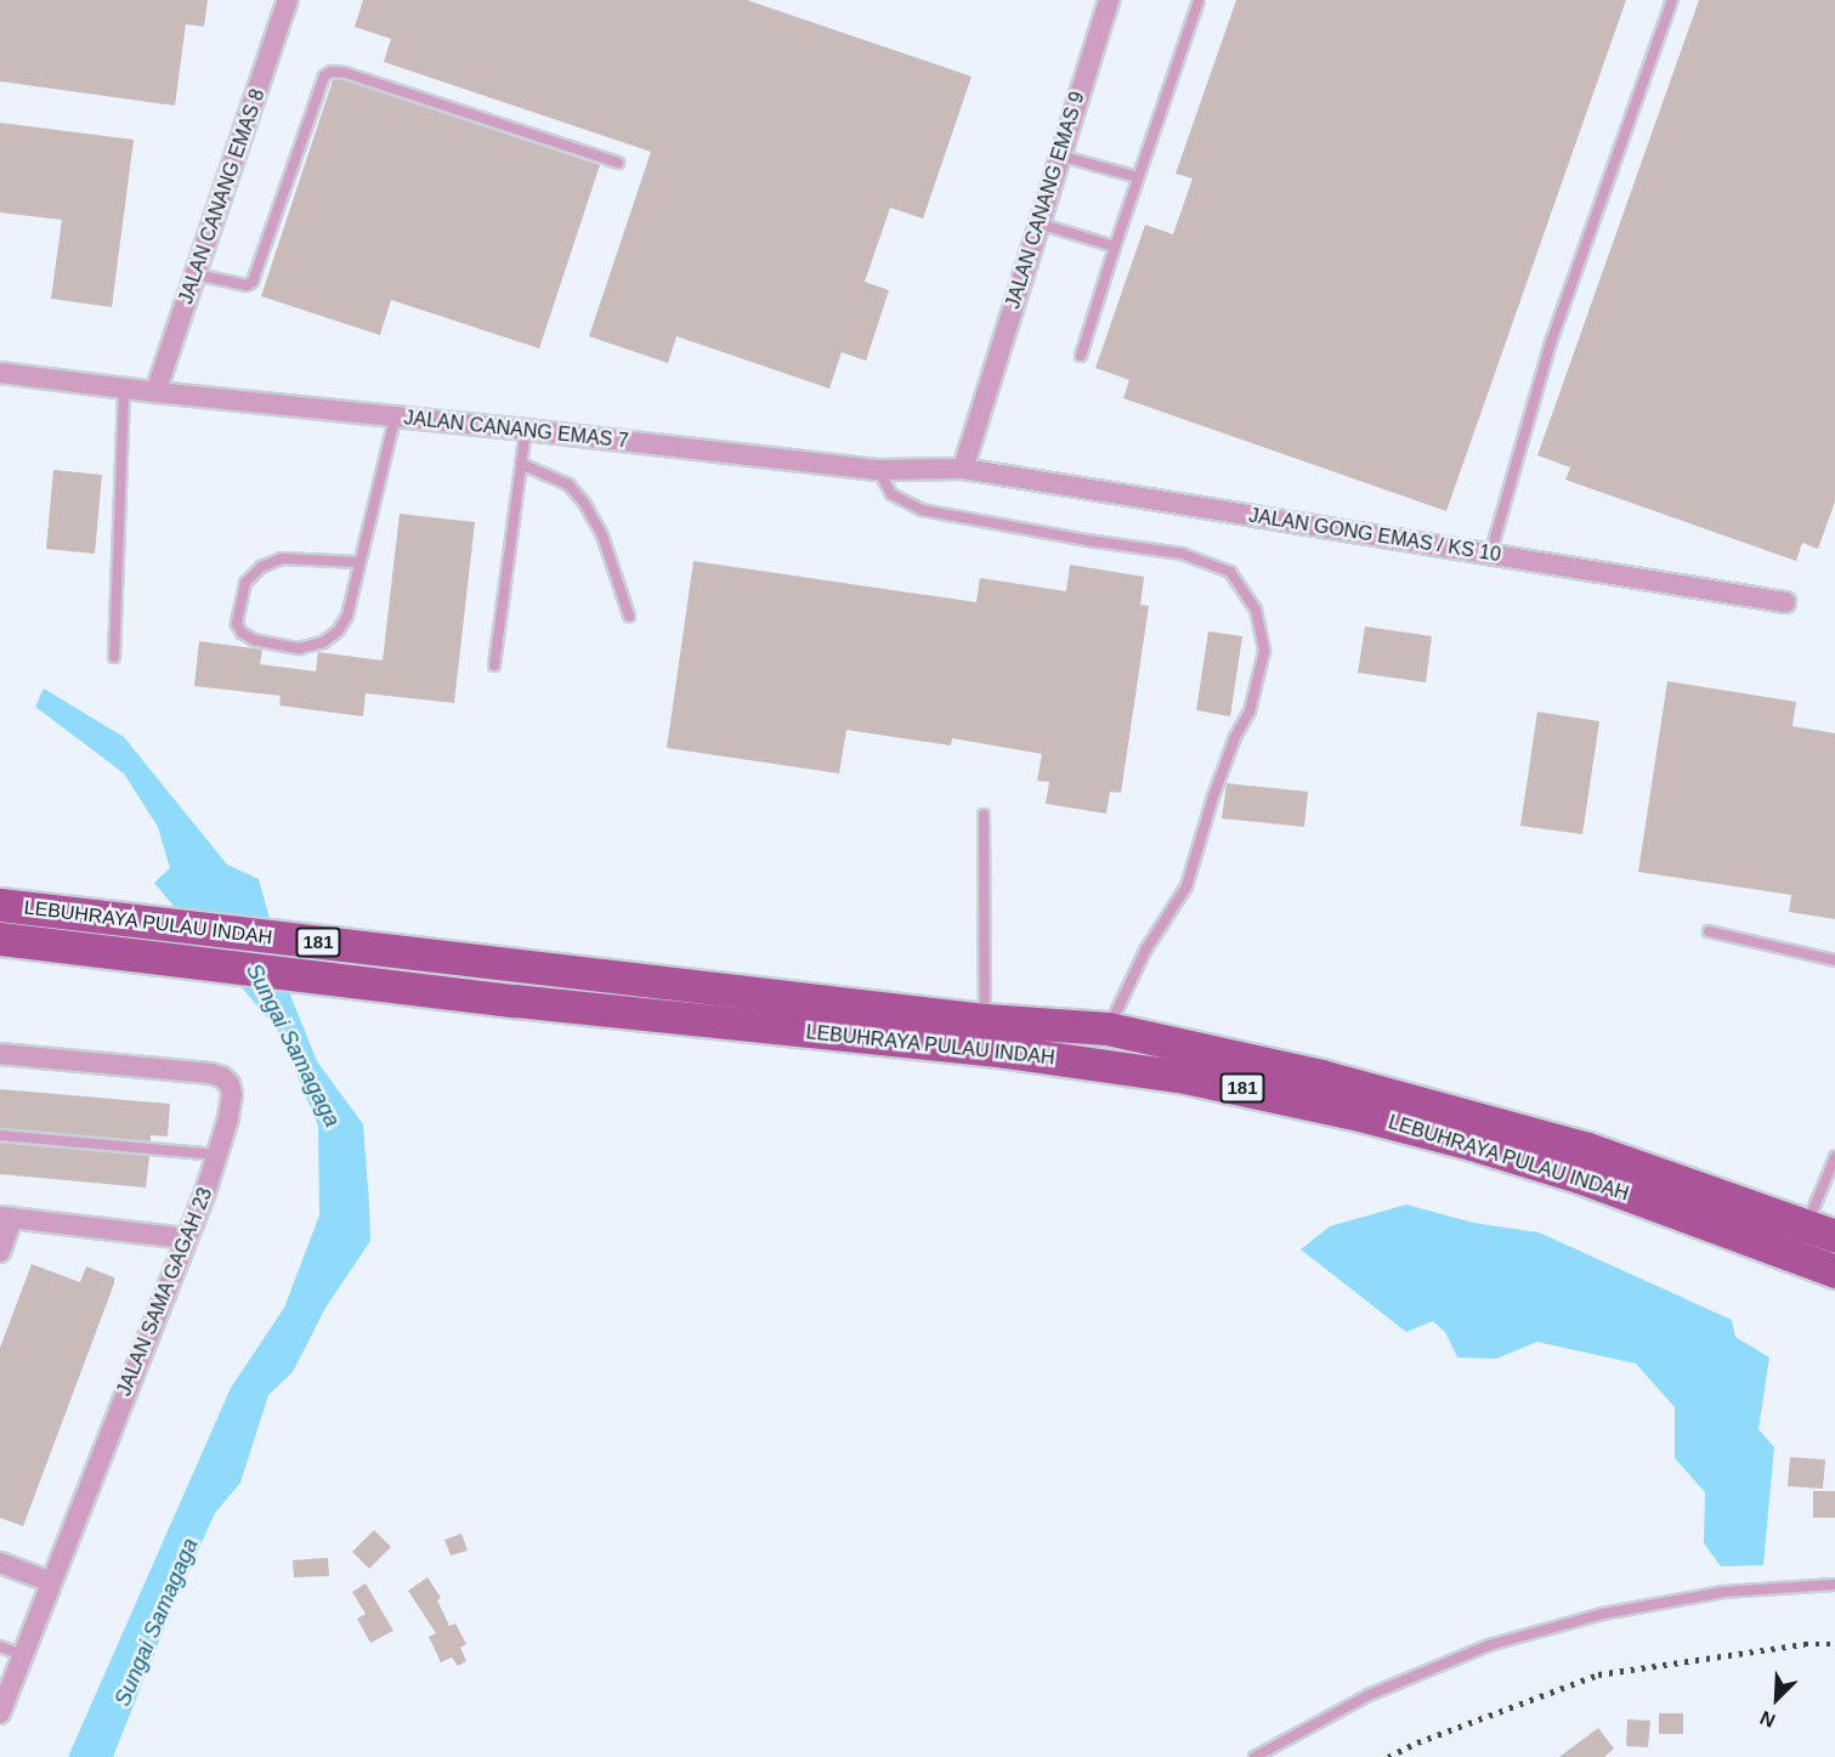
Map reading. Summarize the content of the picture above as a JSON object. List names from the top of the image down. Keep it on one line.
{"streets":{"main road":["LEBUHRAYA PULAU INDAH","181"],"street":["JALAN CANANG EMAS 8","JALAN CANANG EMAS 9","JALAN CANANG EMAS 7","JALAN GONG EMAS / KS 10","JALAN SAMA GAGAH 23"]},"crossings":[["JALAN CANANG EMAS 8","JALAN CANANG EMAS 7"],["JALAN CANANG EMAS 9","JALAN CANANG EMAS 7"],["JALAN CANANG EMAS 9","JALAN GONG EMAS / KS 10"],["JALAN CANANG EMAS 7","JALAN GONG EMAS / KS 10"]],"water":["Sungai Samagaga"],"north":"bottom left"}
